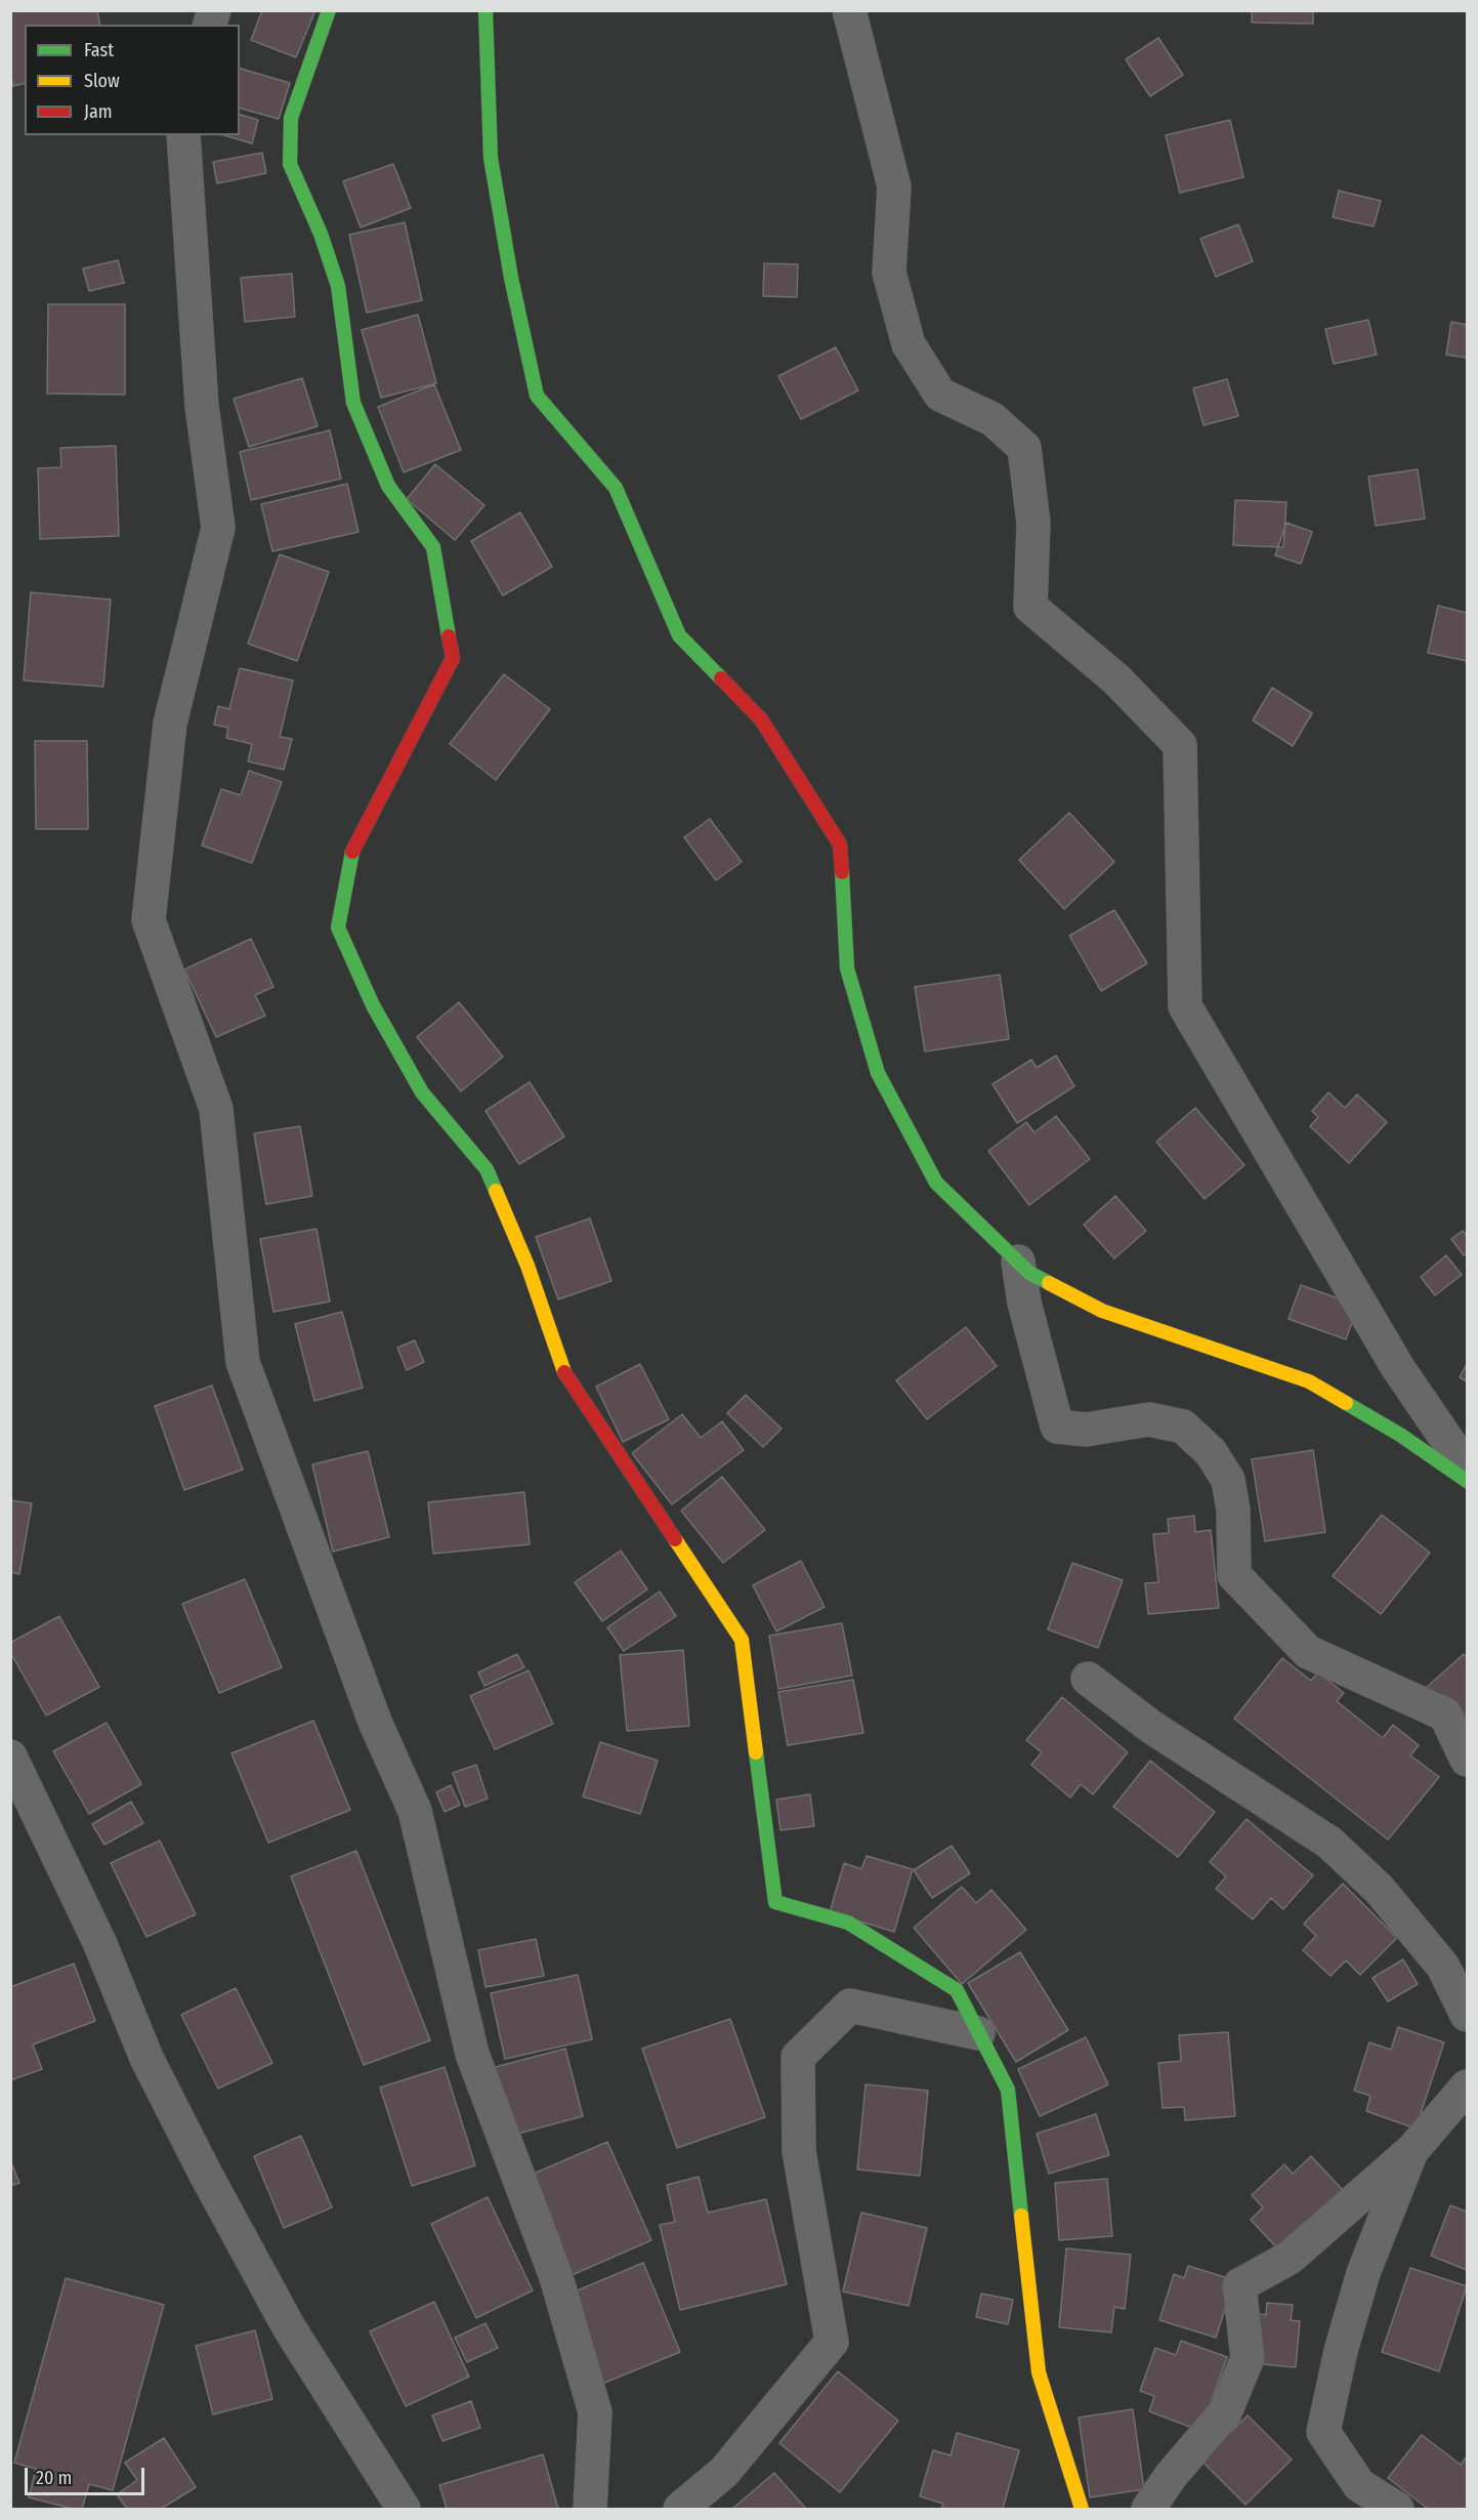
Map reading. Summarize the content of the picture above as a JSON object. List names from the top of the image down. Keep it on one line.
{"legend":["Fast","Slow","Jam"],"scale_bar":"20 m"}
